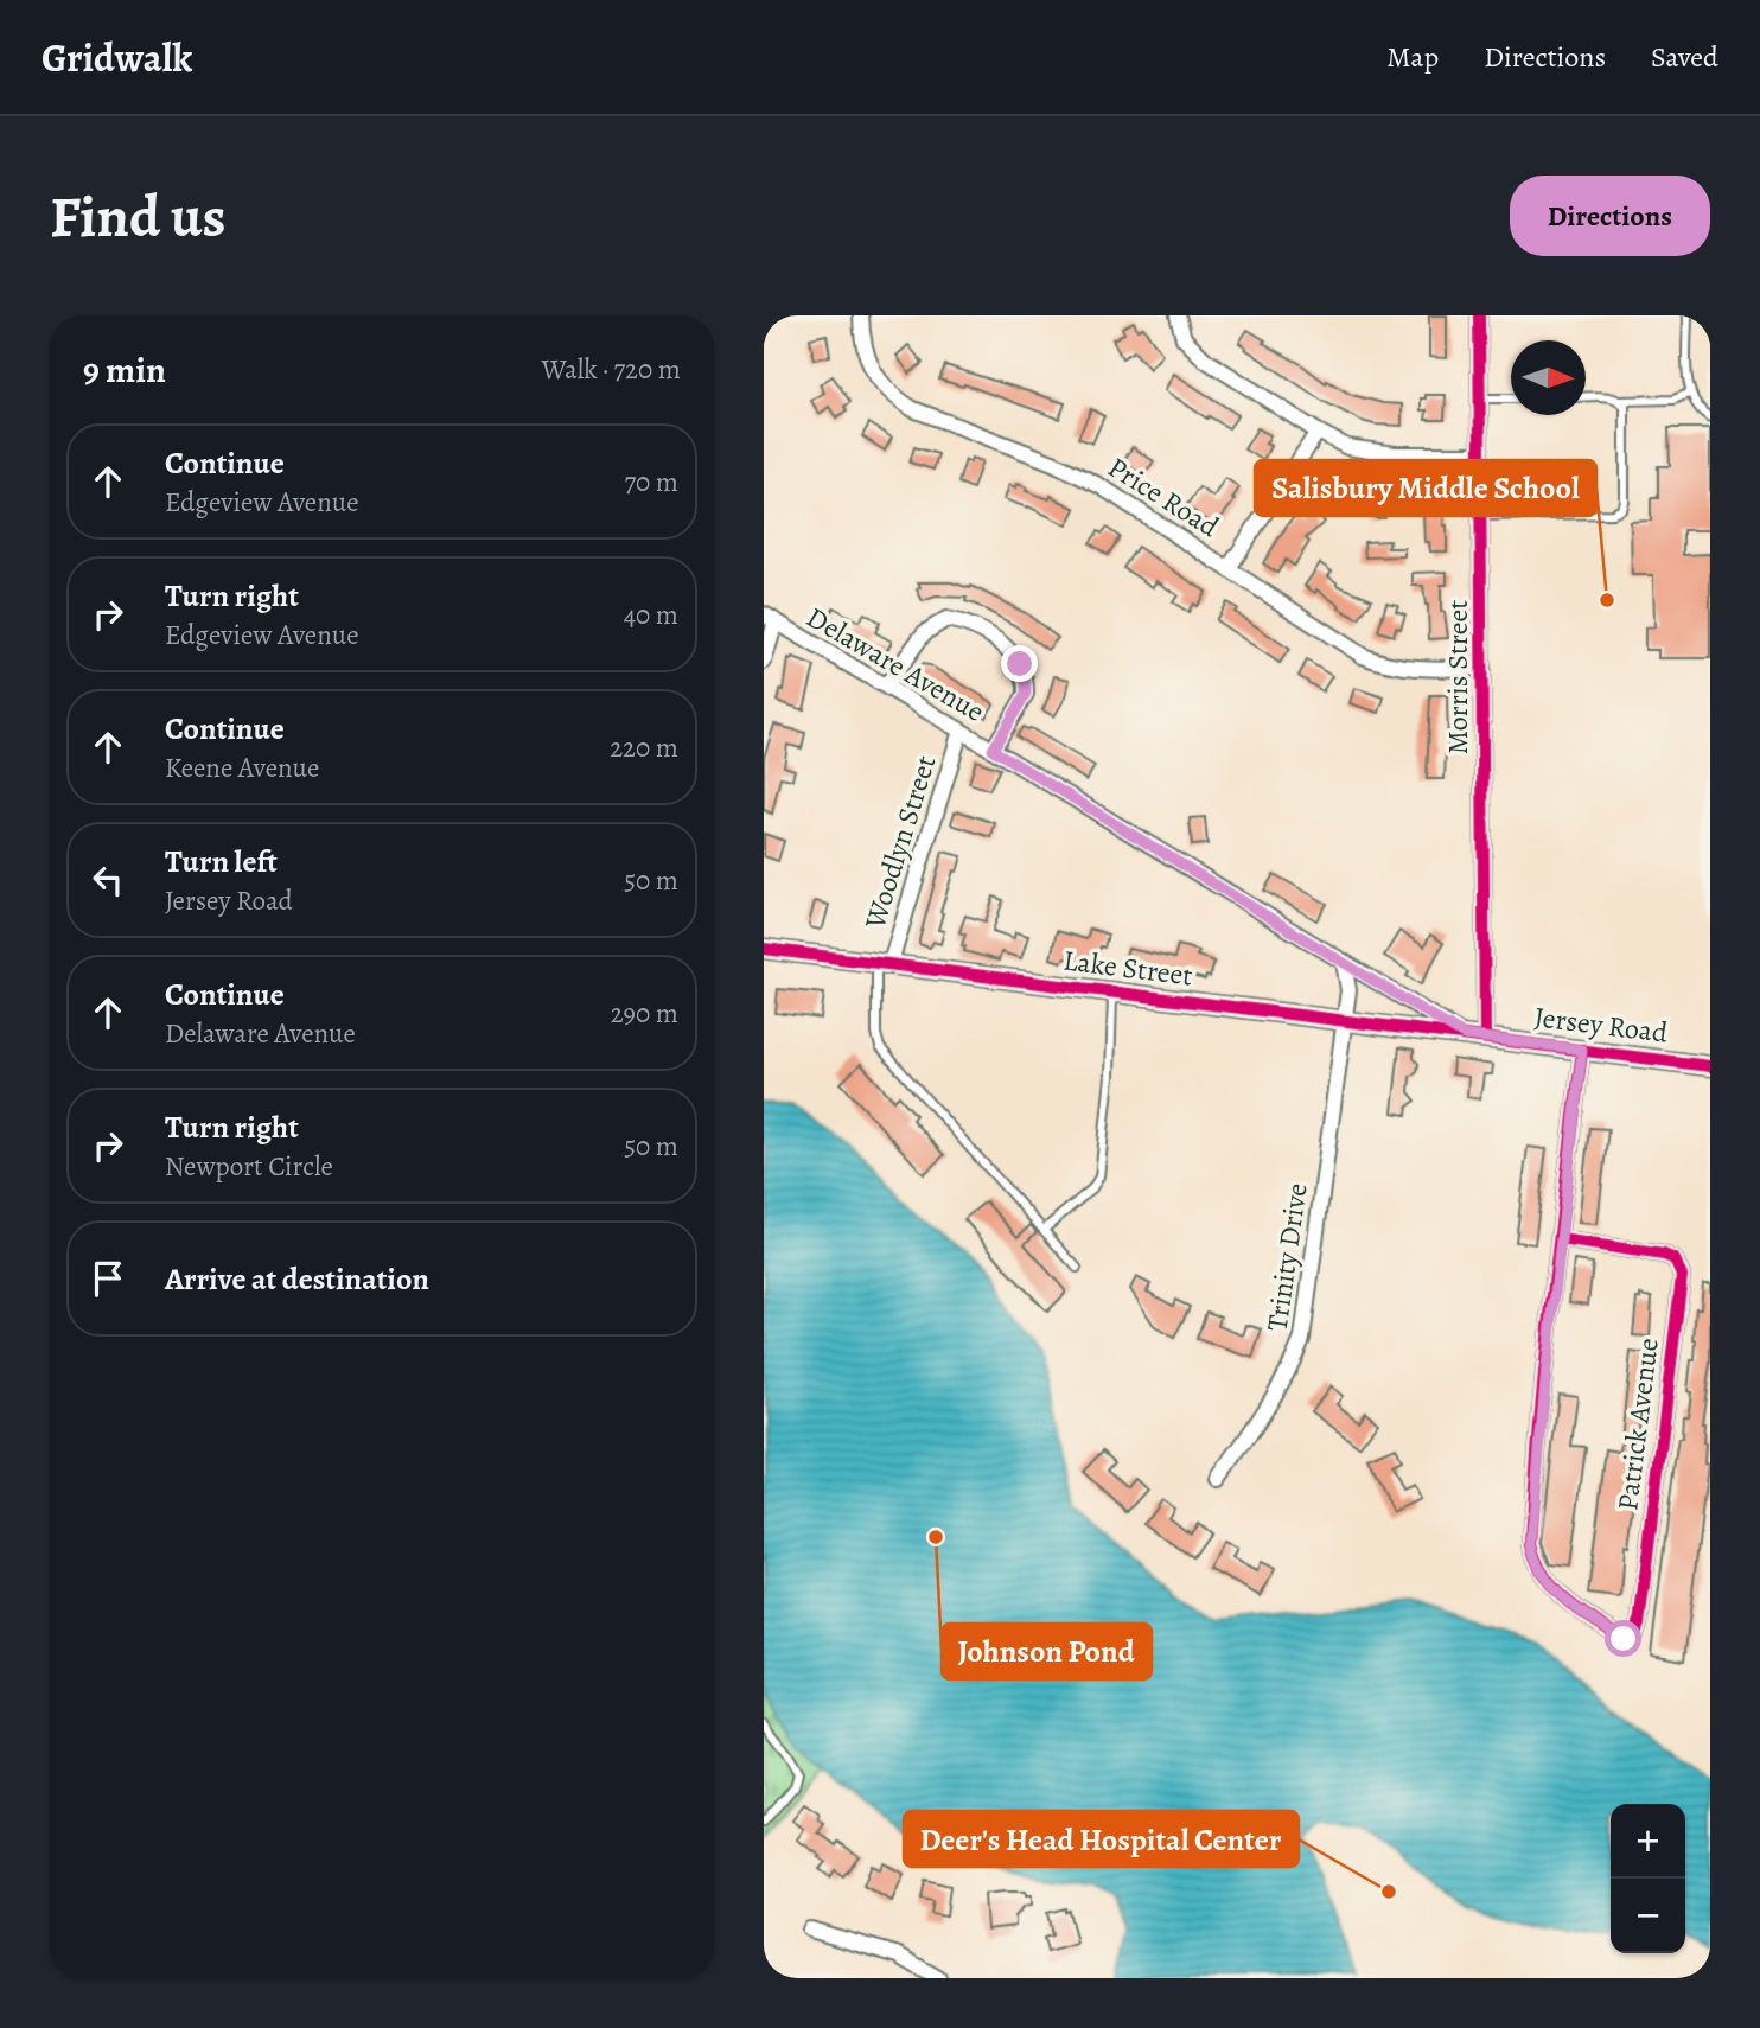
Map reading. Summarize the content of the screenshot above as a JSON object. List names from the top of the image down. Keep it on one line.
{"streets":{"street":["Price Road","Delaware Avenue","Morris Street","Woodlyn Street","Lake Street","Jersey Road","Trinity Drive","Patrick Avenue"]},"crossings":[["Price Road","Morris Street"],["Delaware Avenue","Woodlyn Street"],["Delaware Avenue","Lake Street"],["Morris Street","Lake Street"],["Morris Street","Jersey Road"],["Woodlyn Street","Lake Street"],["Lake Street","Jersey Road"],["Lake Street","Trinity Drive"]],"places":["Salisbury Middle School","Johnson Pond","Deer's Head Hospital Center"],"north":"right","page":{"header":"Gridwalk","nav":["Map","Directions","Saved"],"buttons":"Directions","title":"Find us","heading":["9 min","Walk · 720 m"],"list":[["Continue","Edgeview Avenue","70 m"],["Turn right","Edgeview Avenue","40 m"],["Continue","Keene Avenue","220 m"],["Turn left","Jersey Road","50 m"],["Continue","Delaware Avenue","290 m"],["Turn right","Newport Circle","50 m"],"Arrive at destination"],"map_buttons":["+","−"]}}
